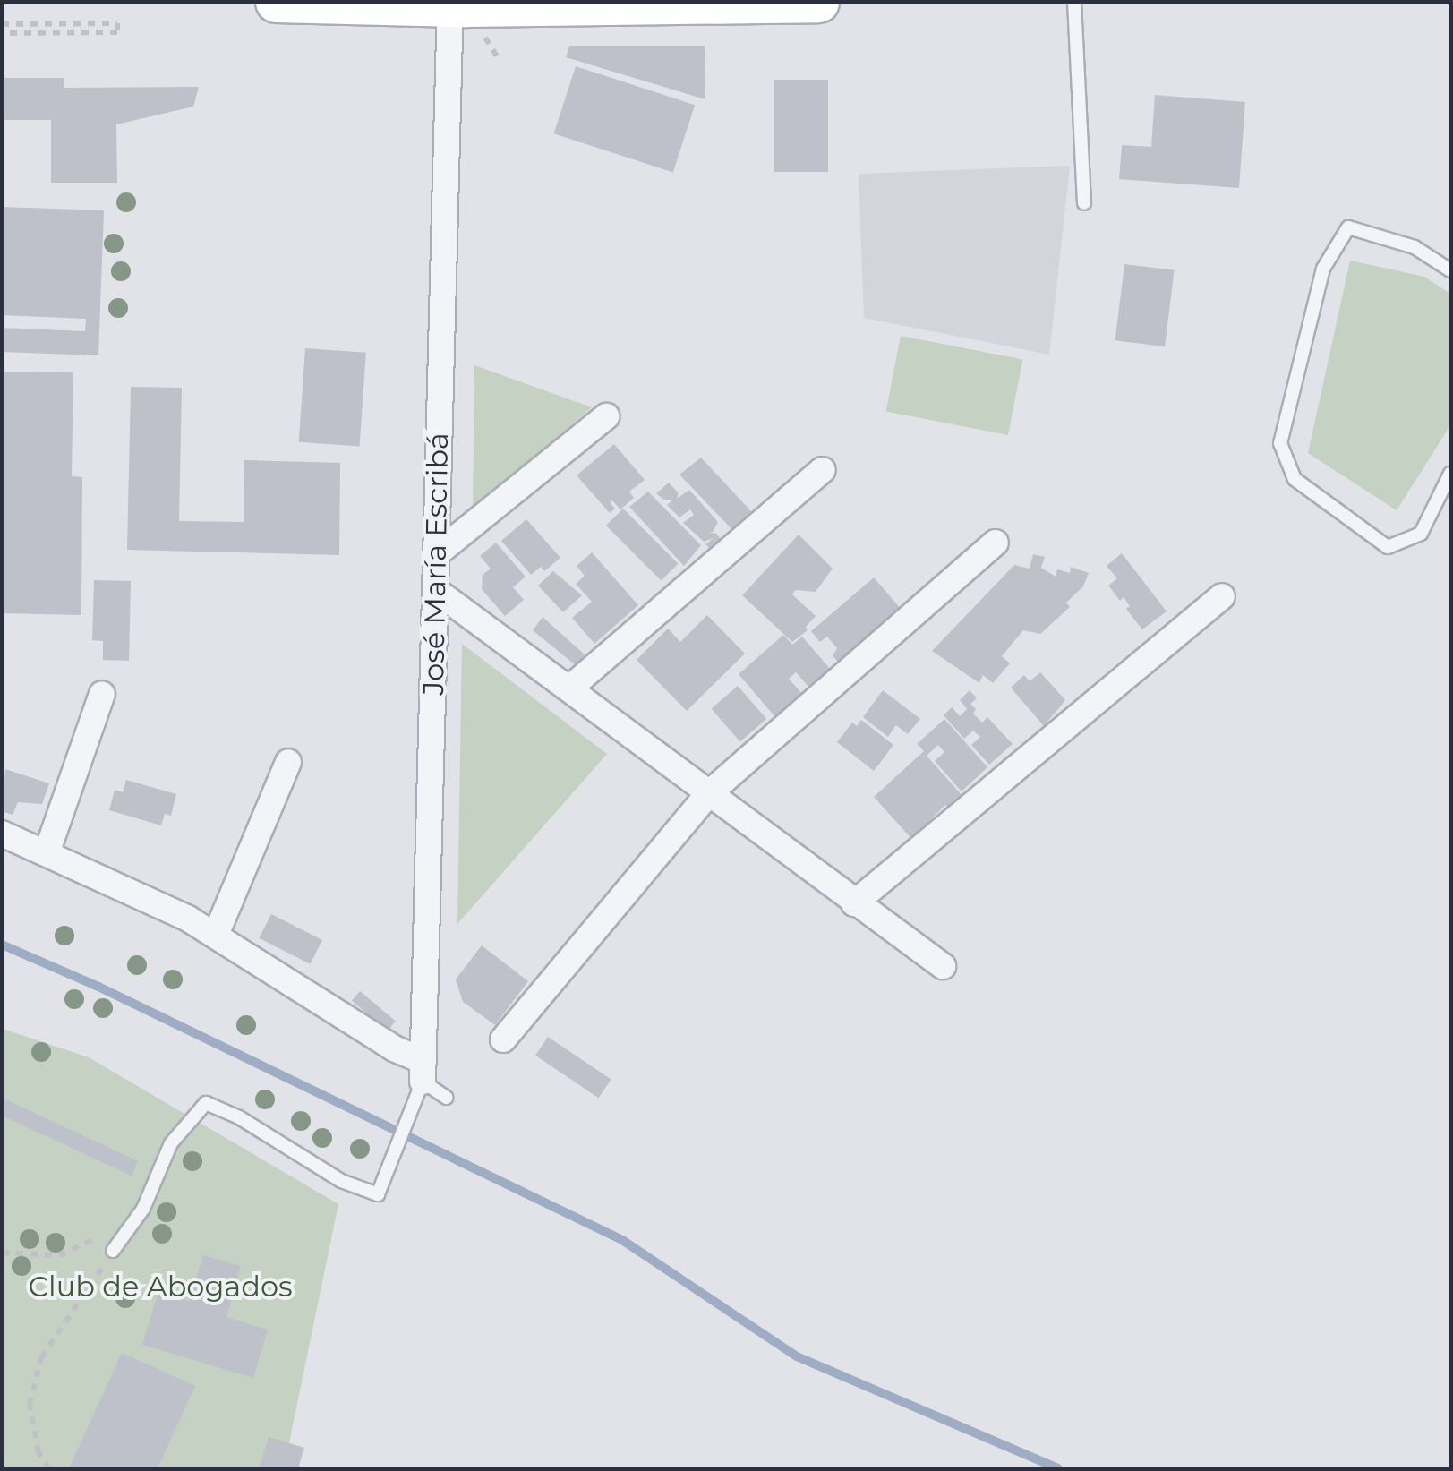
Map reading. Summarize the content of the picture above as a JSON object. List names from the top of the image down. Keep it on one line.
{"streets":{"street":["José María Escribá"]},"parks":["Club de Abogados"]}
